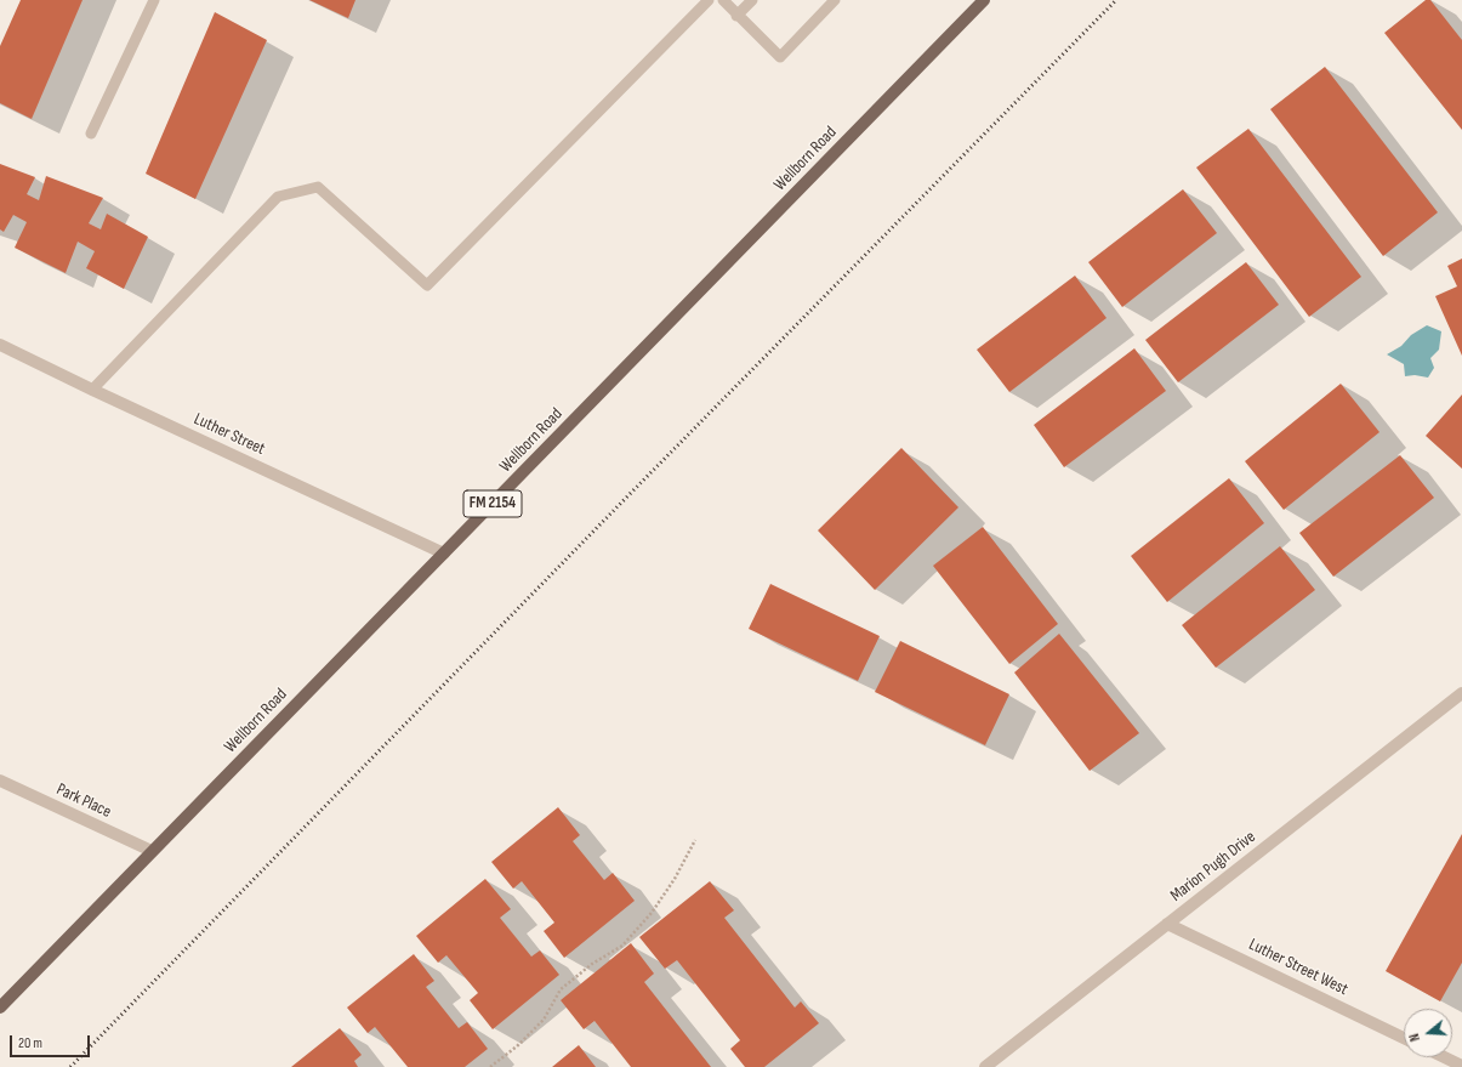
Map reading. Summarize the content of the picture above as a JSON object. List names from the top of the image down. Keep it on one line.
{"streets":{"main road":["Wellborn Road","FM 2154"],"street":["Luther Street","Park Place","Marion Pugh Drive","Luther Street West"]},"crossings":[["Wellborn Road","Luther Street"],["Wellborn Road","Park Place"],["Marion Pugh Drive","Luther Street West"]],"scale_bar":"20 m","north":"left"}
